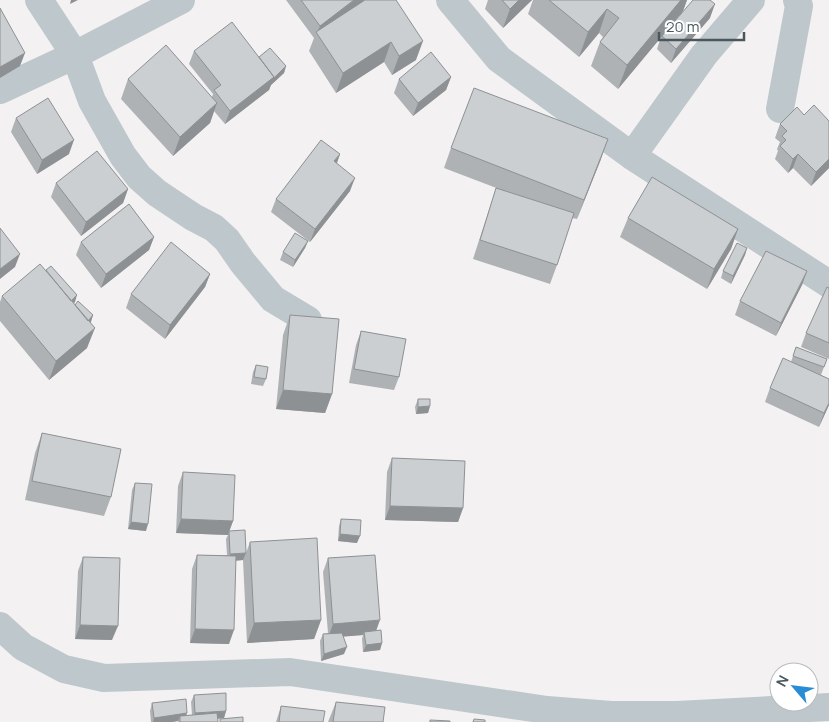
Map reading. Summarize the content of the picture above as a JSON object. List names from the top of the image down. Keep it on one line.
{"scale_bar":"20 m","north":"top left"}
